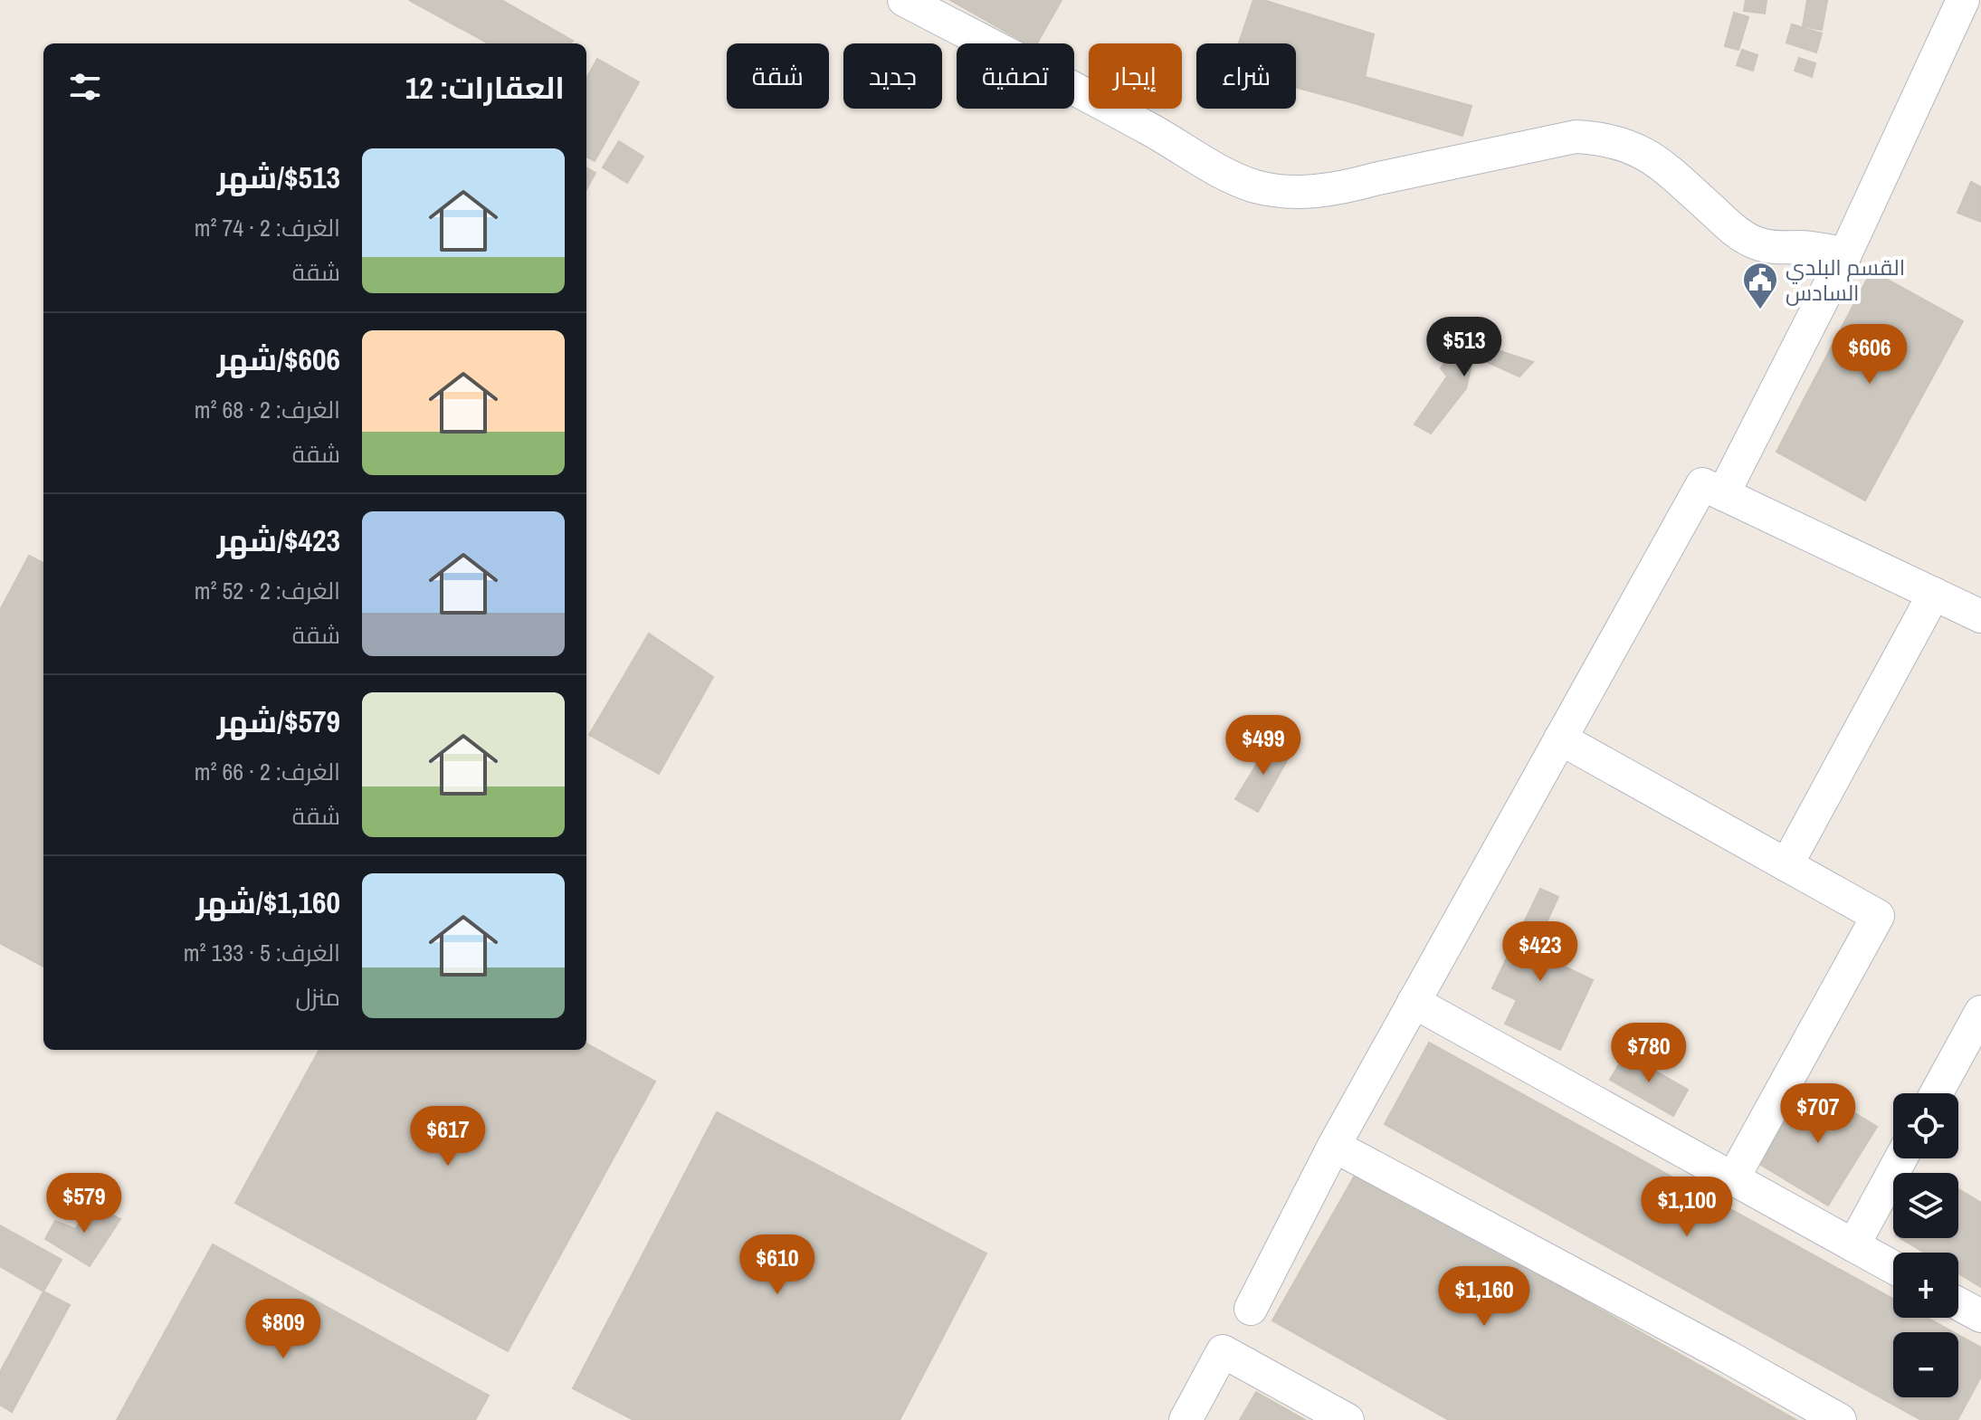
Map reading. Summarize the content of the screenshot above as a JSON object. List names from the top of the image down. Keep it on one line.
{"places":{"public building":["القسم البلدي السادس"]},"page":{"chip":["شراء","إيجار","تصفية","جديد","شقة"],"heading":"العقارات: 12","list":[{"name":"$513/شهر","note":"الغرف: 2 · 74 m² · شقة"},{"name":"$606/شهر","note":"الغرف: 2 · 68 m² · شقة"},{"name":"$423/شهر","note":"الغرف: 2 · 52 m² · شقة"},{"name":"$579/شهر","note":"الغرف: 2 · 66 m² · شقة"},{"name":"$1,160/شهر","note":"الغرف: 5 · 133 m² · منزل"}],"price":["$513","$606","$499","$423","$780","$707","$617","$579","$1,100","$610","$1,160","$809"],"map_buttons":["+","−"]}}
